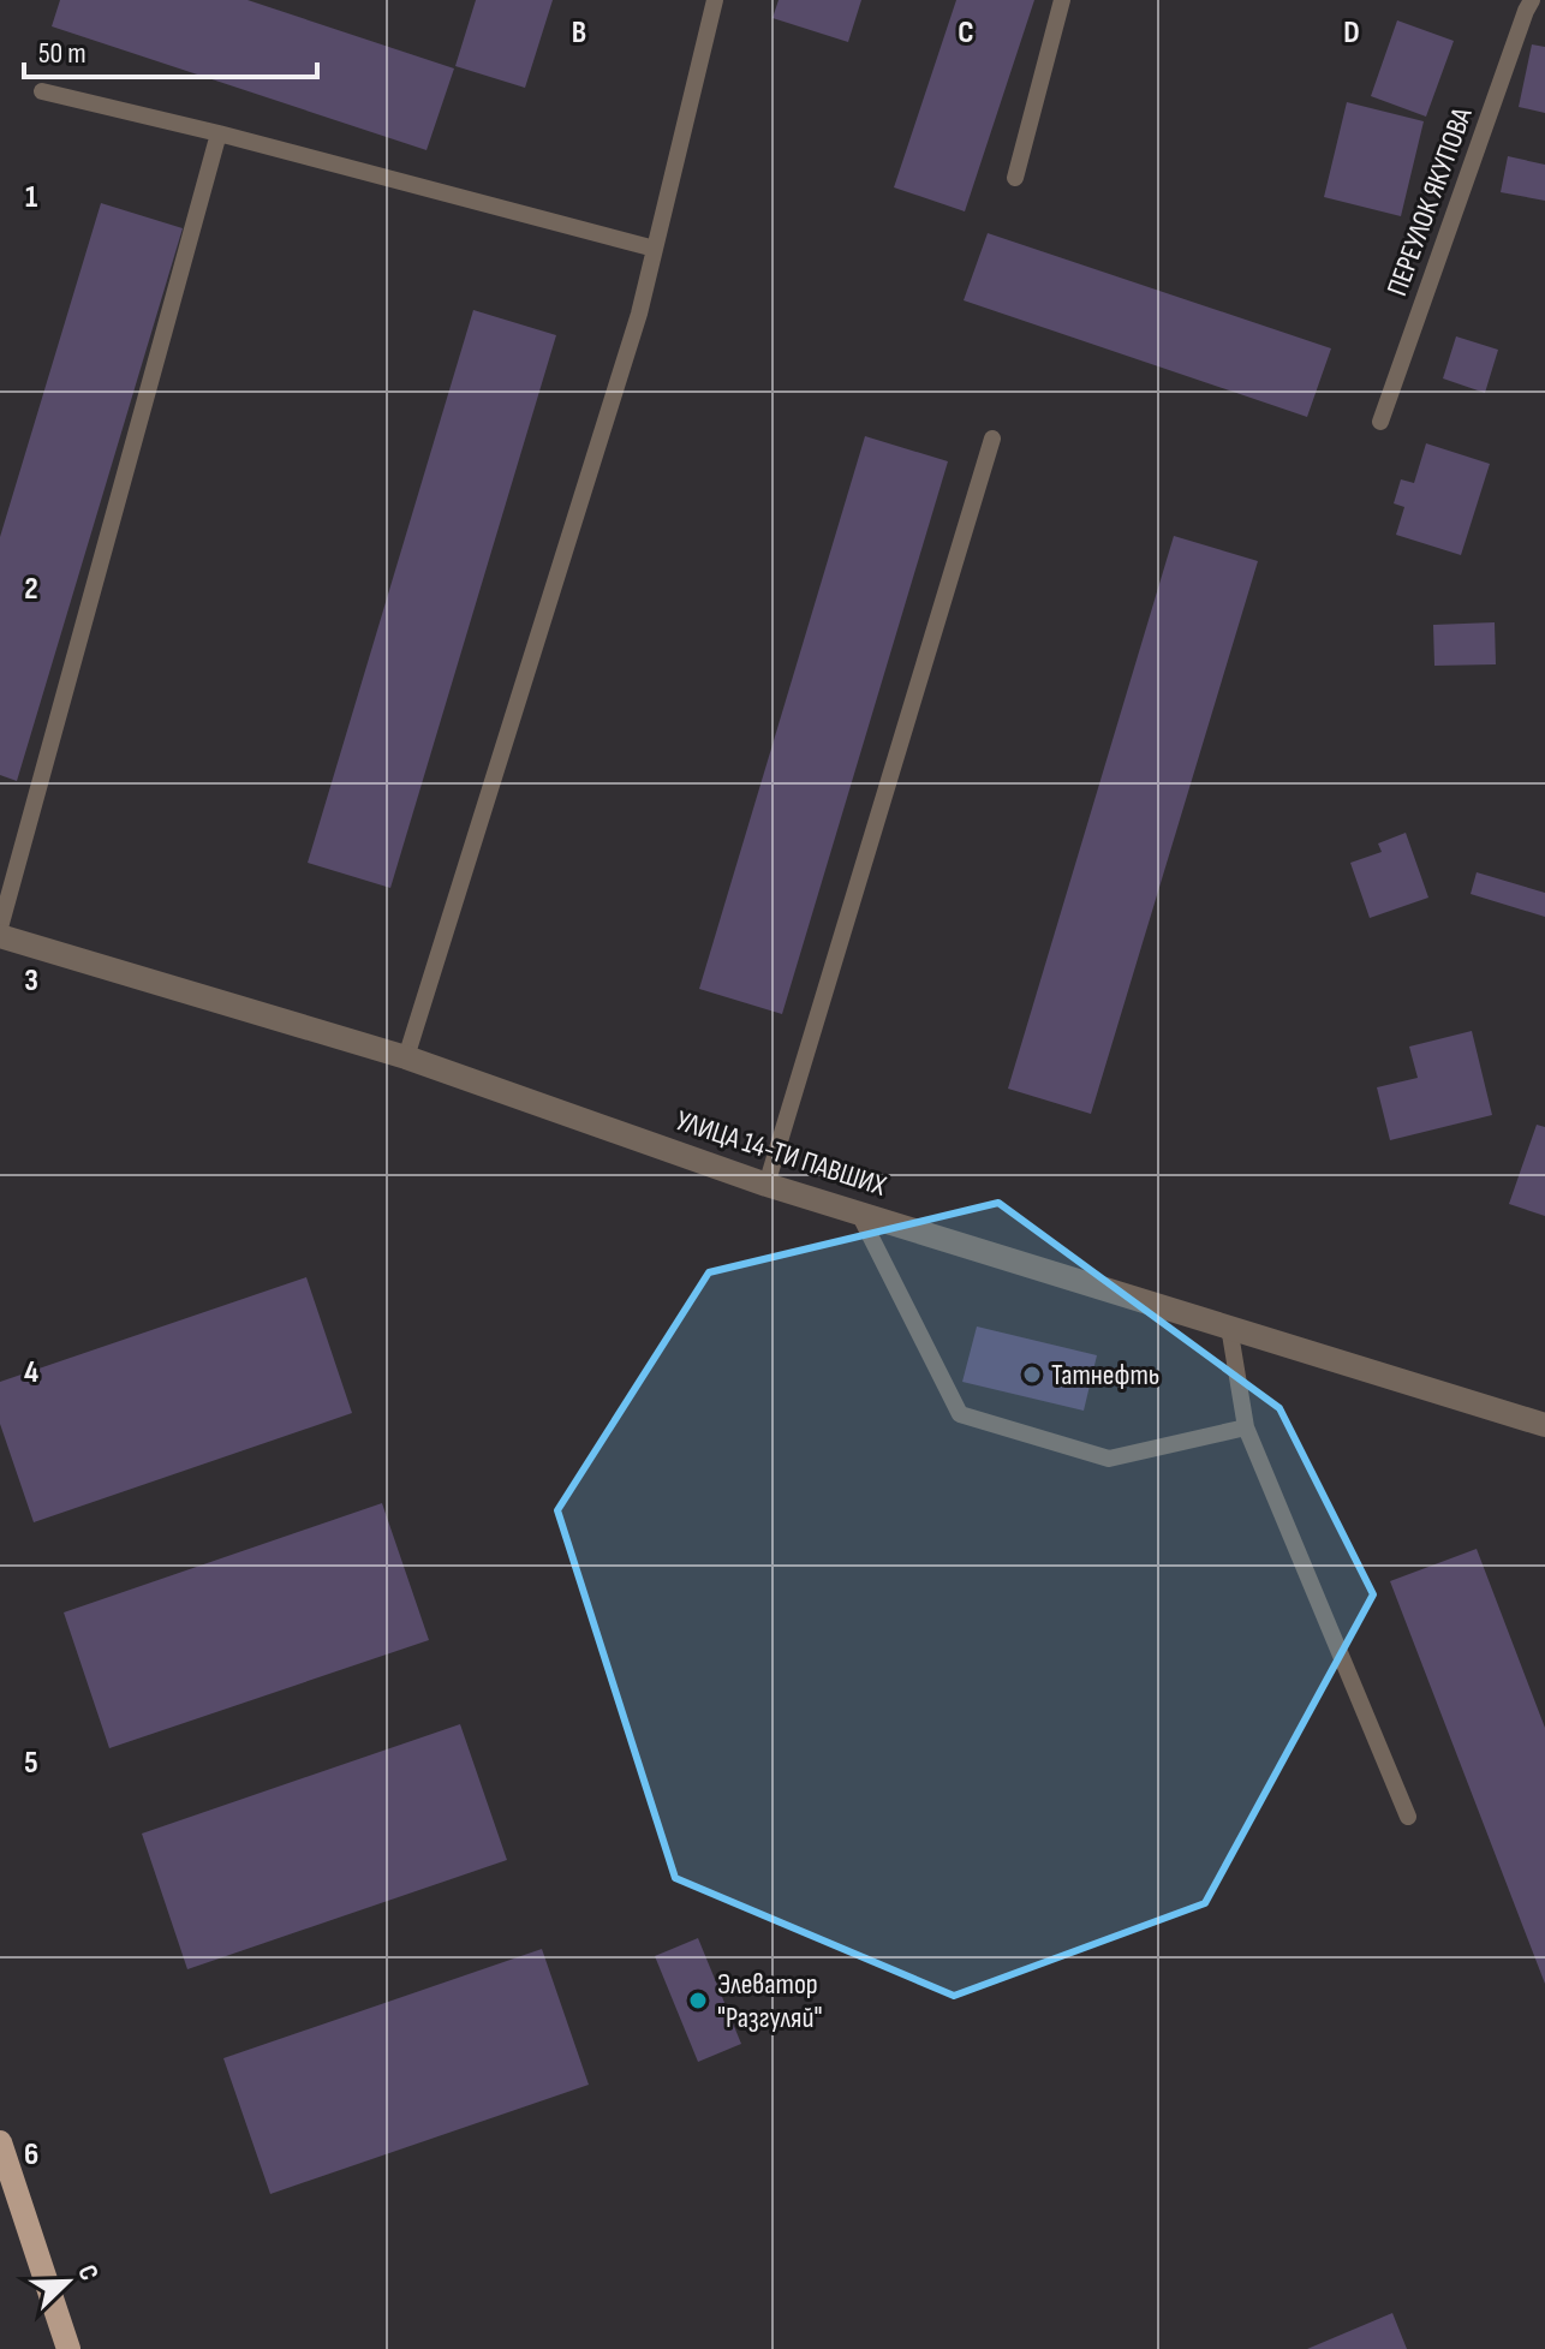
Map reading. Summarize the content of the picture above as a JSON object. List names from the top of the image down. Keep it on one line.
{"streets":{"street":["УЛИЦА 14-ТИ ПАВШИХ"],"lane":["ПЕРЕУЛОК ЯКУПОВА"]},"places":["Татнефть","Элеватор \"Разгуляй\""],"scale_bar":"50 m","north":"top right","grid":{"columns":["B","C","D"],"rows":["1","2","3","4","5","6"]}}
